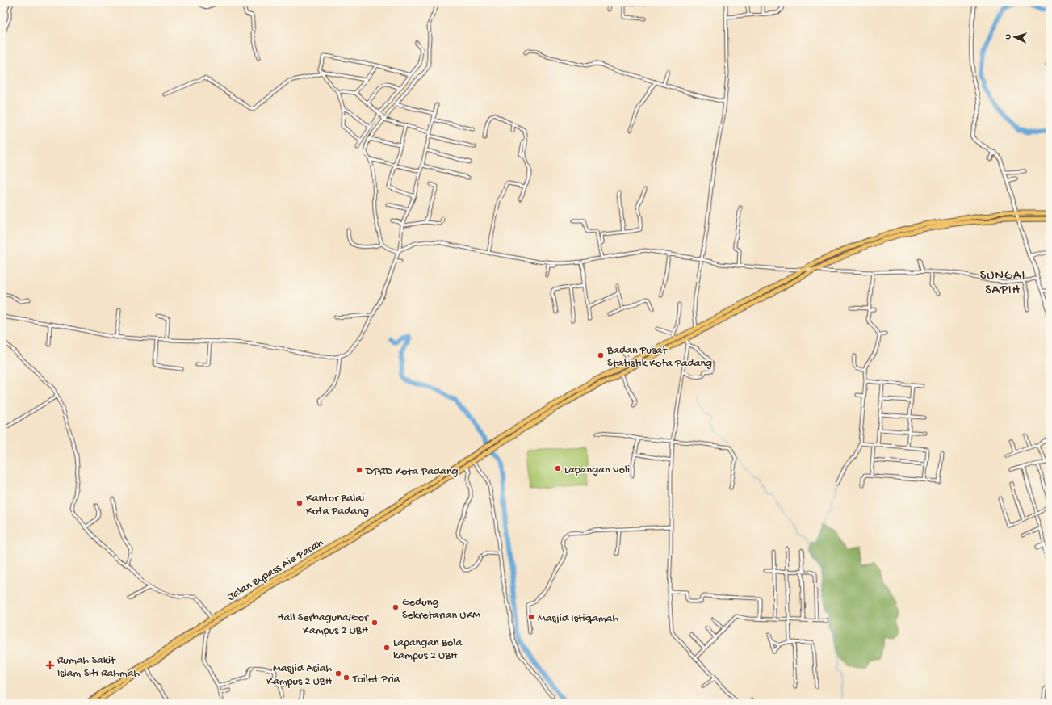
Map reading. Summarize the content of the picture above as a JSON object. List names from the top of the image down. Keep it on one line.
{"streets":{"highway":["Jalan Bypass Aie Pacah"]},"districts":["SUNGAI SAPIH"],"places":{"other":["Badan Pusat Statistik Kota Padang","Lapangan Voli","DPRD Kota Padang","Kantor Balai Kota Padang","Gedung Sekretarian UKM","Masjid Istiqamah","Hall Serbaguna/Gor Kampus 2 UBH","Lapangan Bola kampus 2 UBH","Masjid Asiah Kampus 2 UBH","Toilet Pria"],"health":["Rumah Sakit Islam Siti Rahmah"]},"north":"left"}
